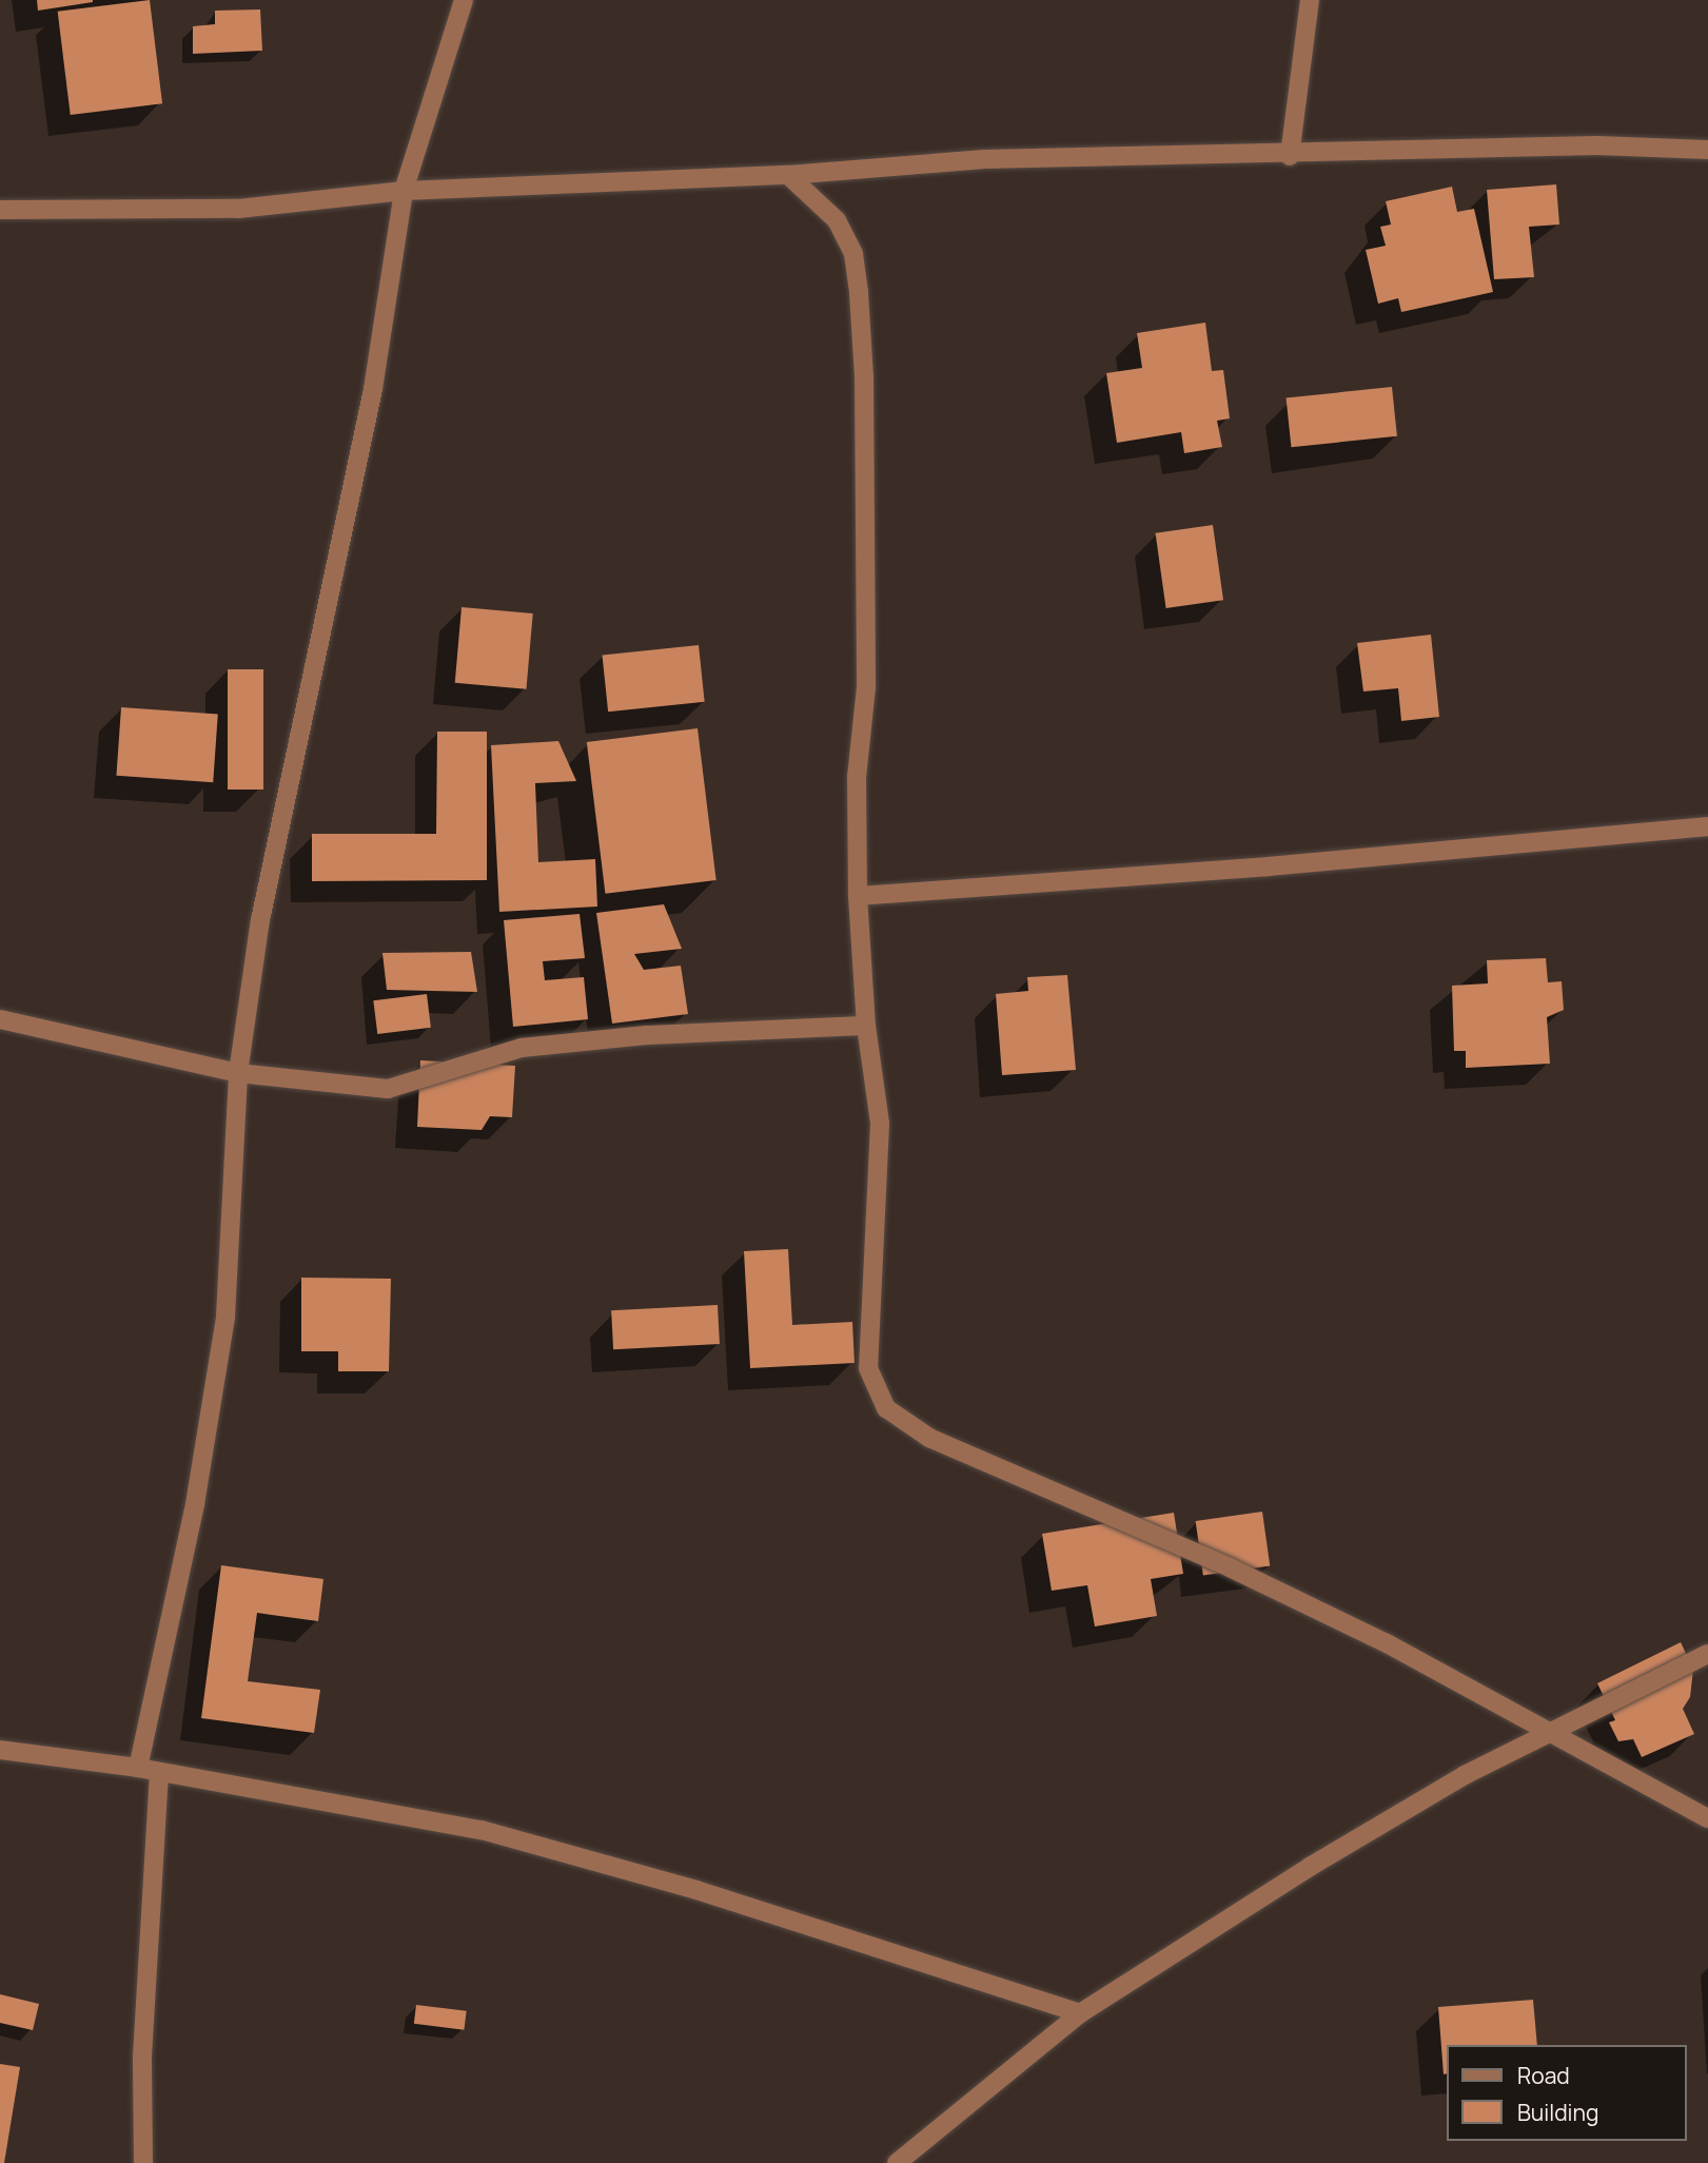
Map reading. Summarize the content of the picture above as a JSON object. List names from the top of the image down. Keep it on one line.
{"legend":["Road","Building"]}
